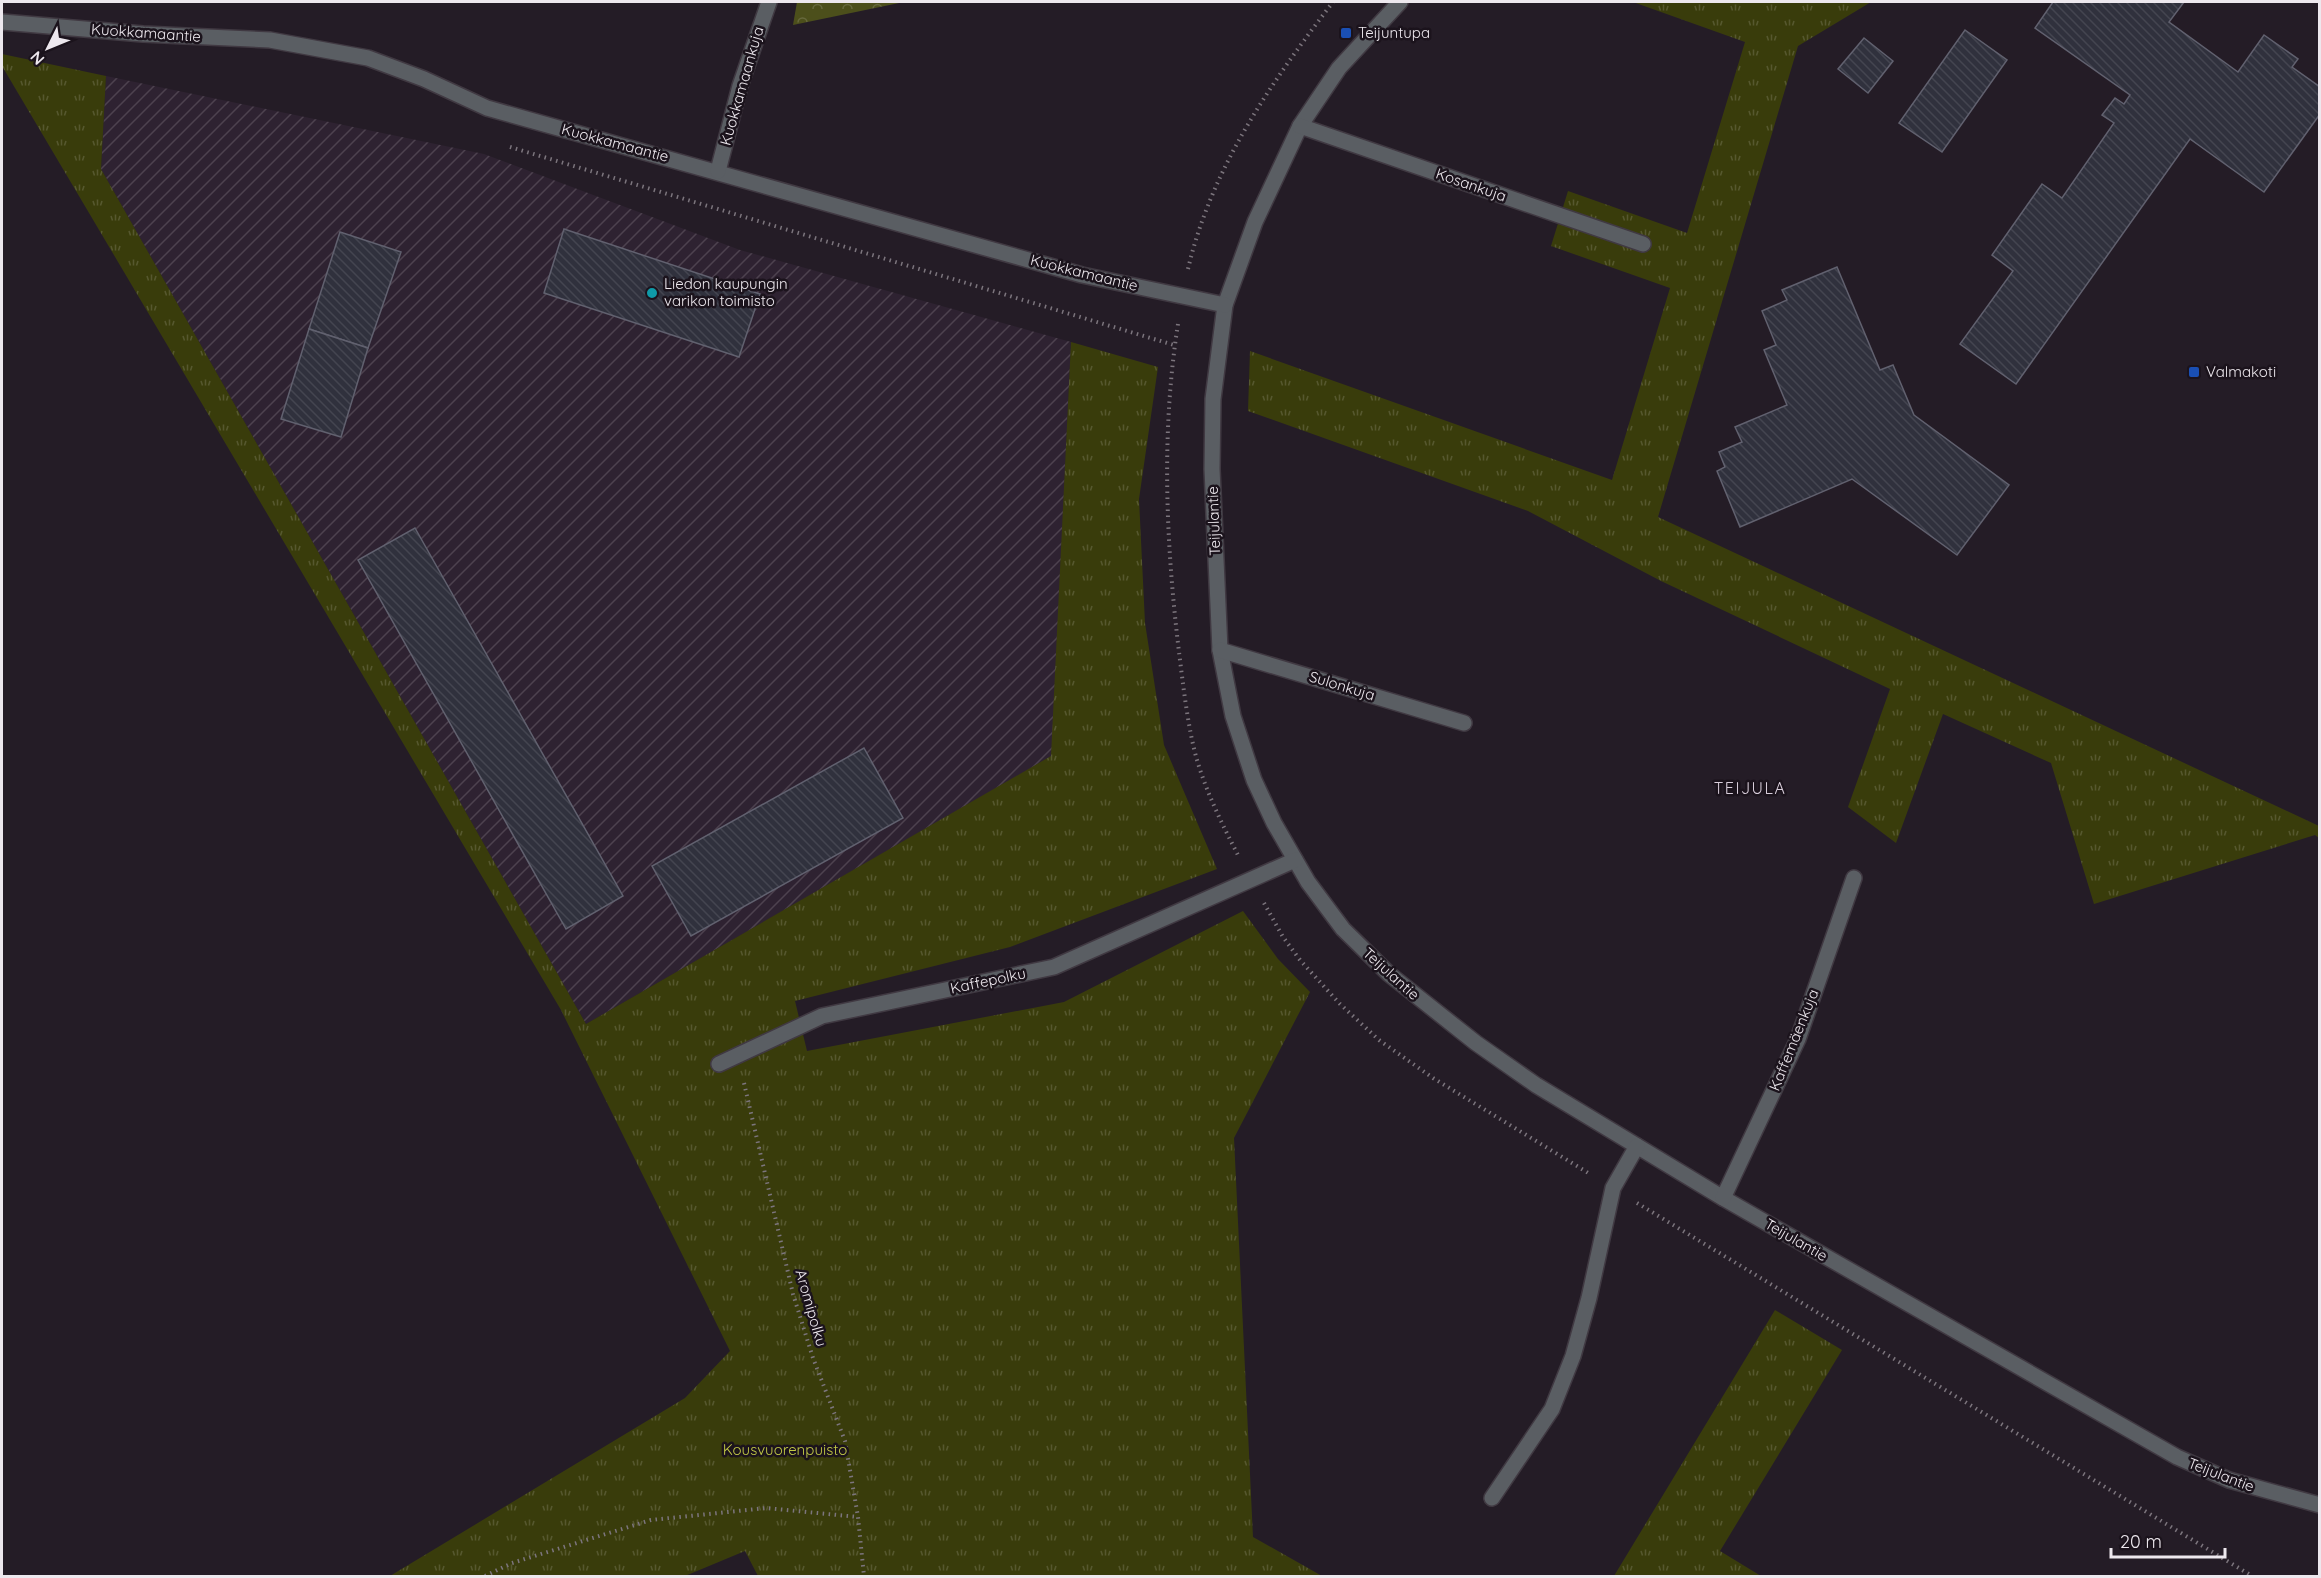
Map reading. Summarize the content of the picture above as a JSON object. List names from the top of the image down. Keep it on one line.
{"streets":{"street":["Kuokkamaantie","Kuokkamaankuja","Kosankuja","Teijulantie","Sulonkuja","Kaffepolku","Kaffemäenkuja"],"path":["Aromipolku"]},"crossings":[["Kuokkamaantie","Kuokkamaankuja"],["Kuokkamaantie","Teijulantie"],["Kosankuja","Teijulantie"],["Teijulantie","Sulonkuja"],["Teijulantie","Kaffepolku"],["Teijulantie","Kaffemäenkuja"],["Kaffepolku","Aromipolku"]],"districts":["TEIJULA"],"parks":["Kousvuorenpuisto"],"places":{"transit":["Teijuntupa","Valmakoti"],"other":["Liedon kaupungin varikon toimisto"]},"scale_bar":"20 m","north":"bottom left"}
